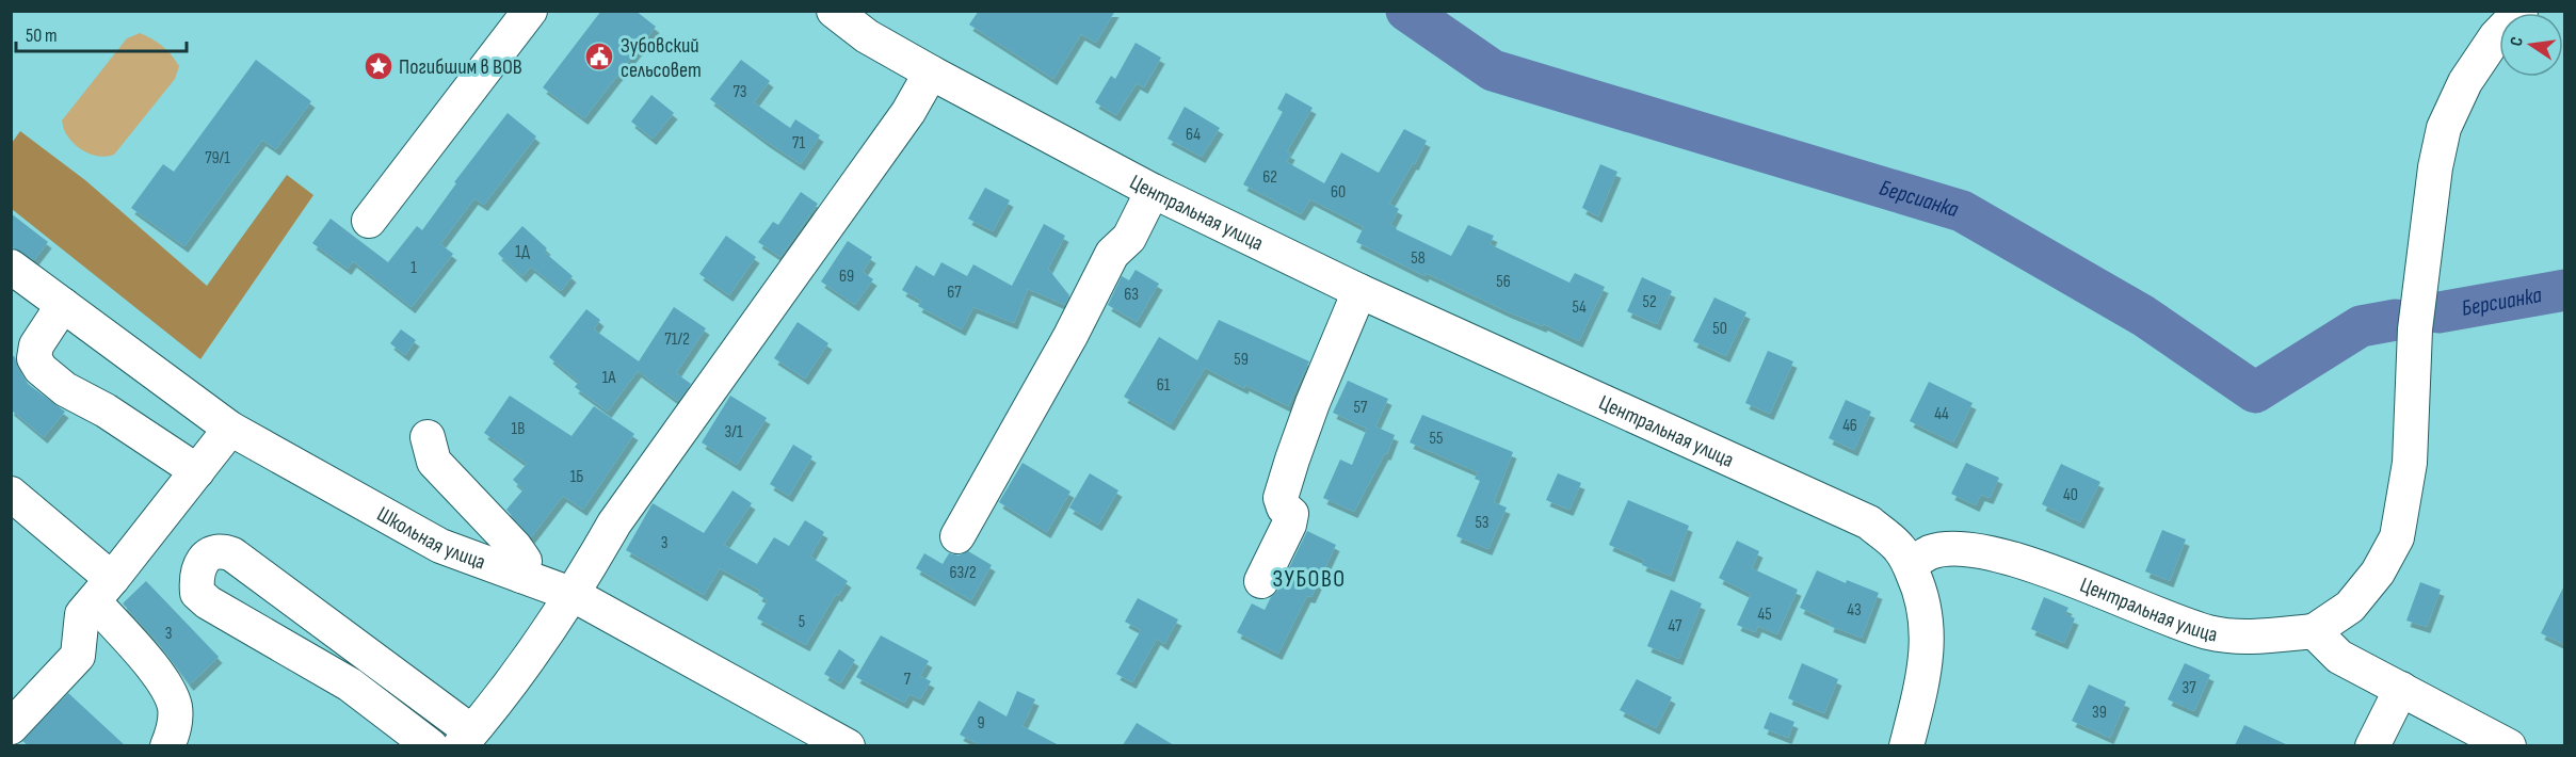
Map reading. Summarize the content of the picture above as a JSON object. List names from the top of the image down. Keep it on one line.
{"streets":{"street":["Центральная улица","Школьная улица"]},"districts":["ЗУБОВО"],"water":["Берсианка"],"places":{"public building":["Зубовский сельсовет"],"place":["Погибшим в ВОВ"]},"house_numbers":["73","64","71","79/1","62","60","1Д","58","1","69","56","67","63","52","54","50","71/2","59","1А","61","57","44","46","1В","3/1","55","1Б","40","53","3","63/2","43","45","5","47","3","7","37","39","9"],"scale_bar":"50 m","north":"left"}
